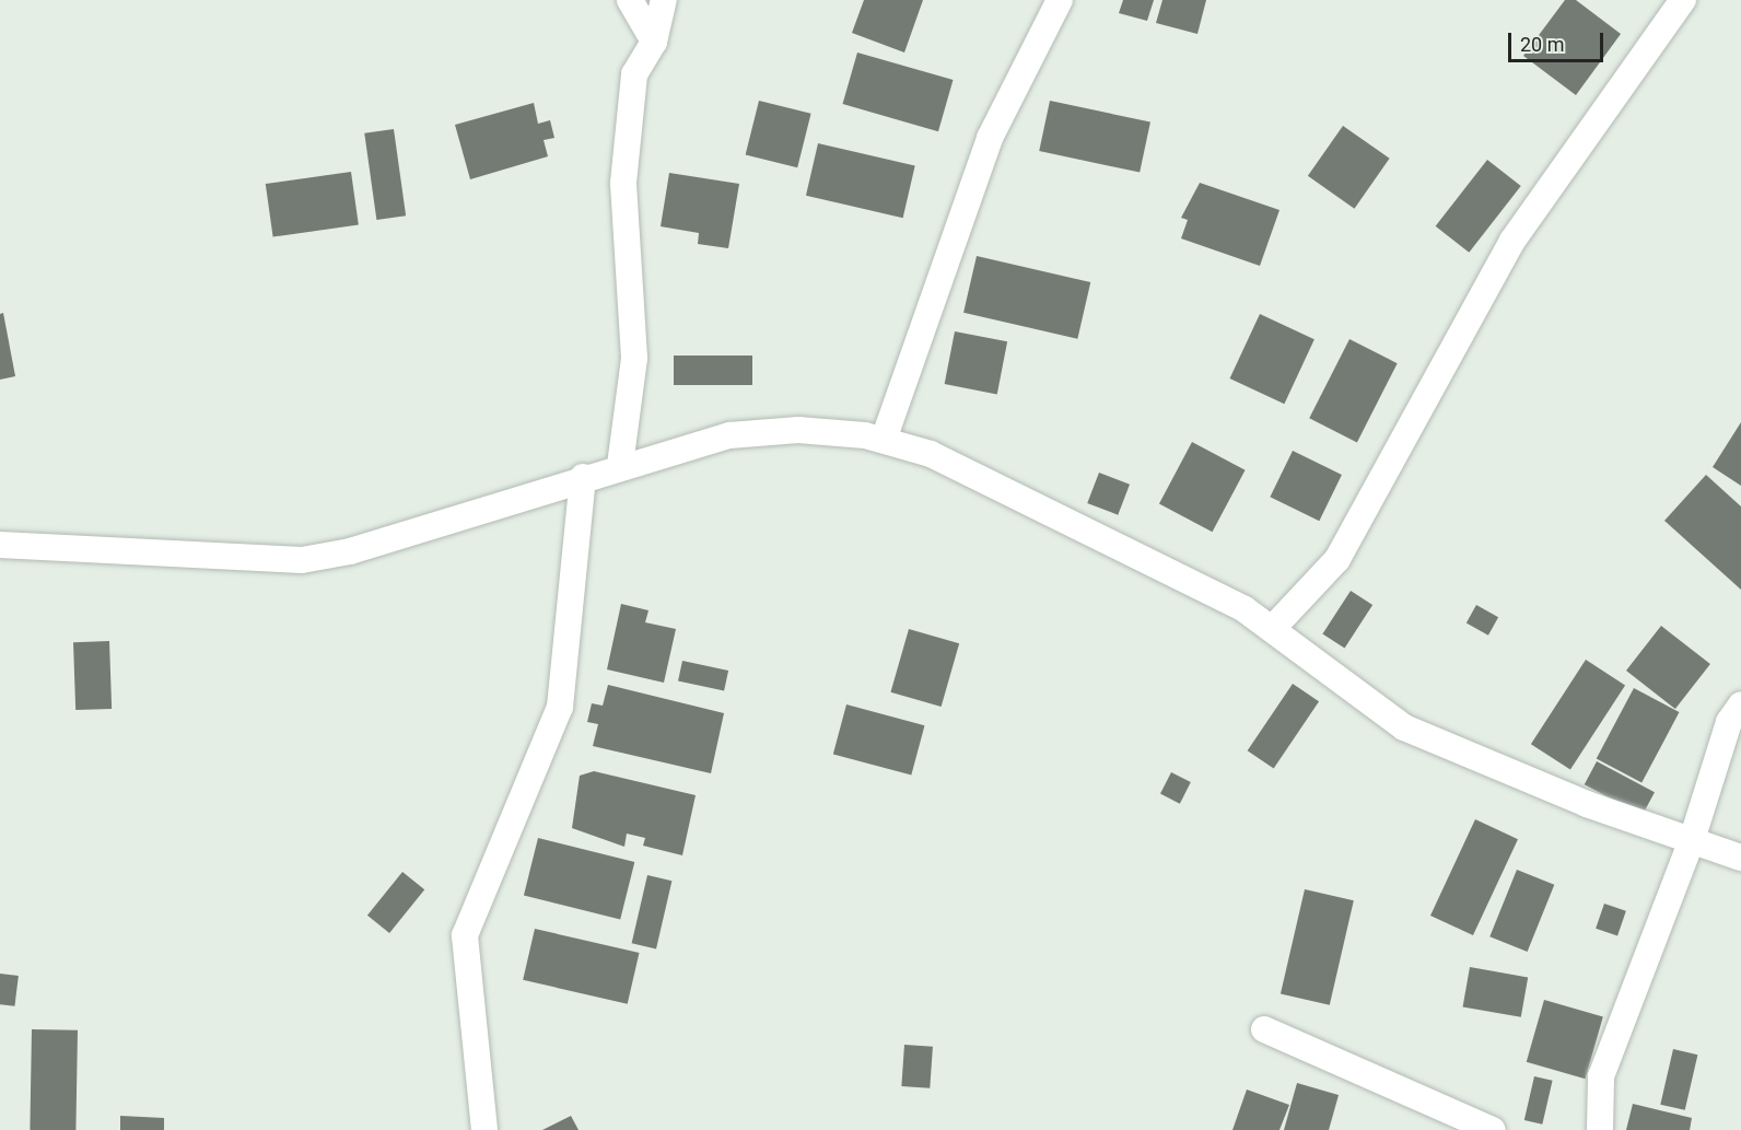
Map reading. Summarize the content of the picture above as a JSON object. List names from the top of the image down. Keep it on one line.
{"scale_bar":"20 m"}
